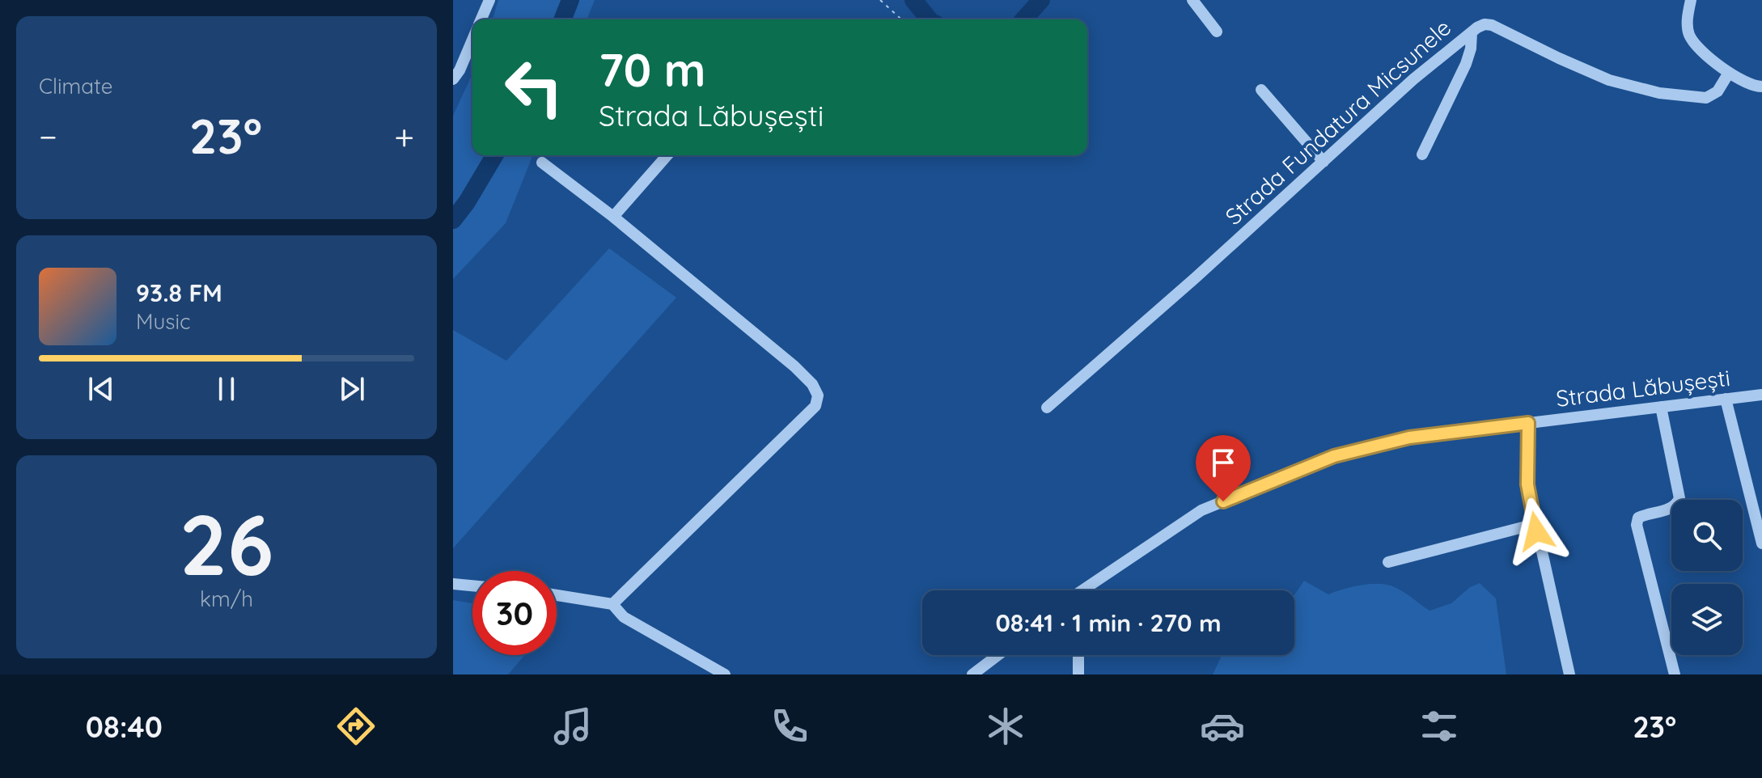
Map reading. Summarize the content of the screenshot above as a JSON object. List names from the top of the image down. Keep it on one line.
{"streets":{"street":["Strada Fundatura Micsunele","Strada Lăbușești"]},"page":{"tile":["Climate",["26","km/h"]],"turn":["70 m","Strada Lăbușești"],"heat":["−","23°","+"],"song":["93.8 FM","Music"],"limit":"30","trip":"08:41 · 1 min · 270 m","tabs":["08:40","23°"]}}
